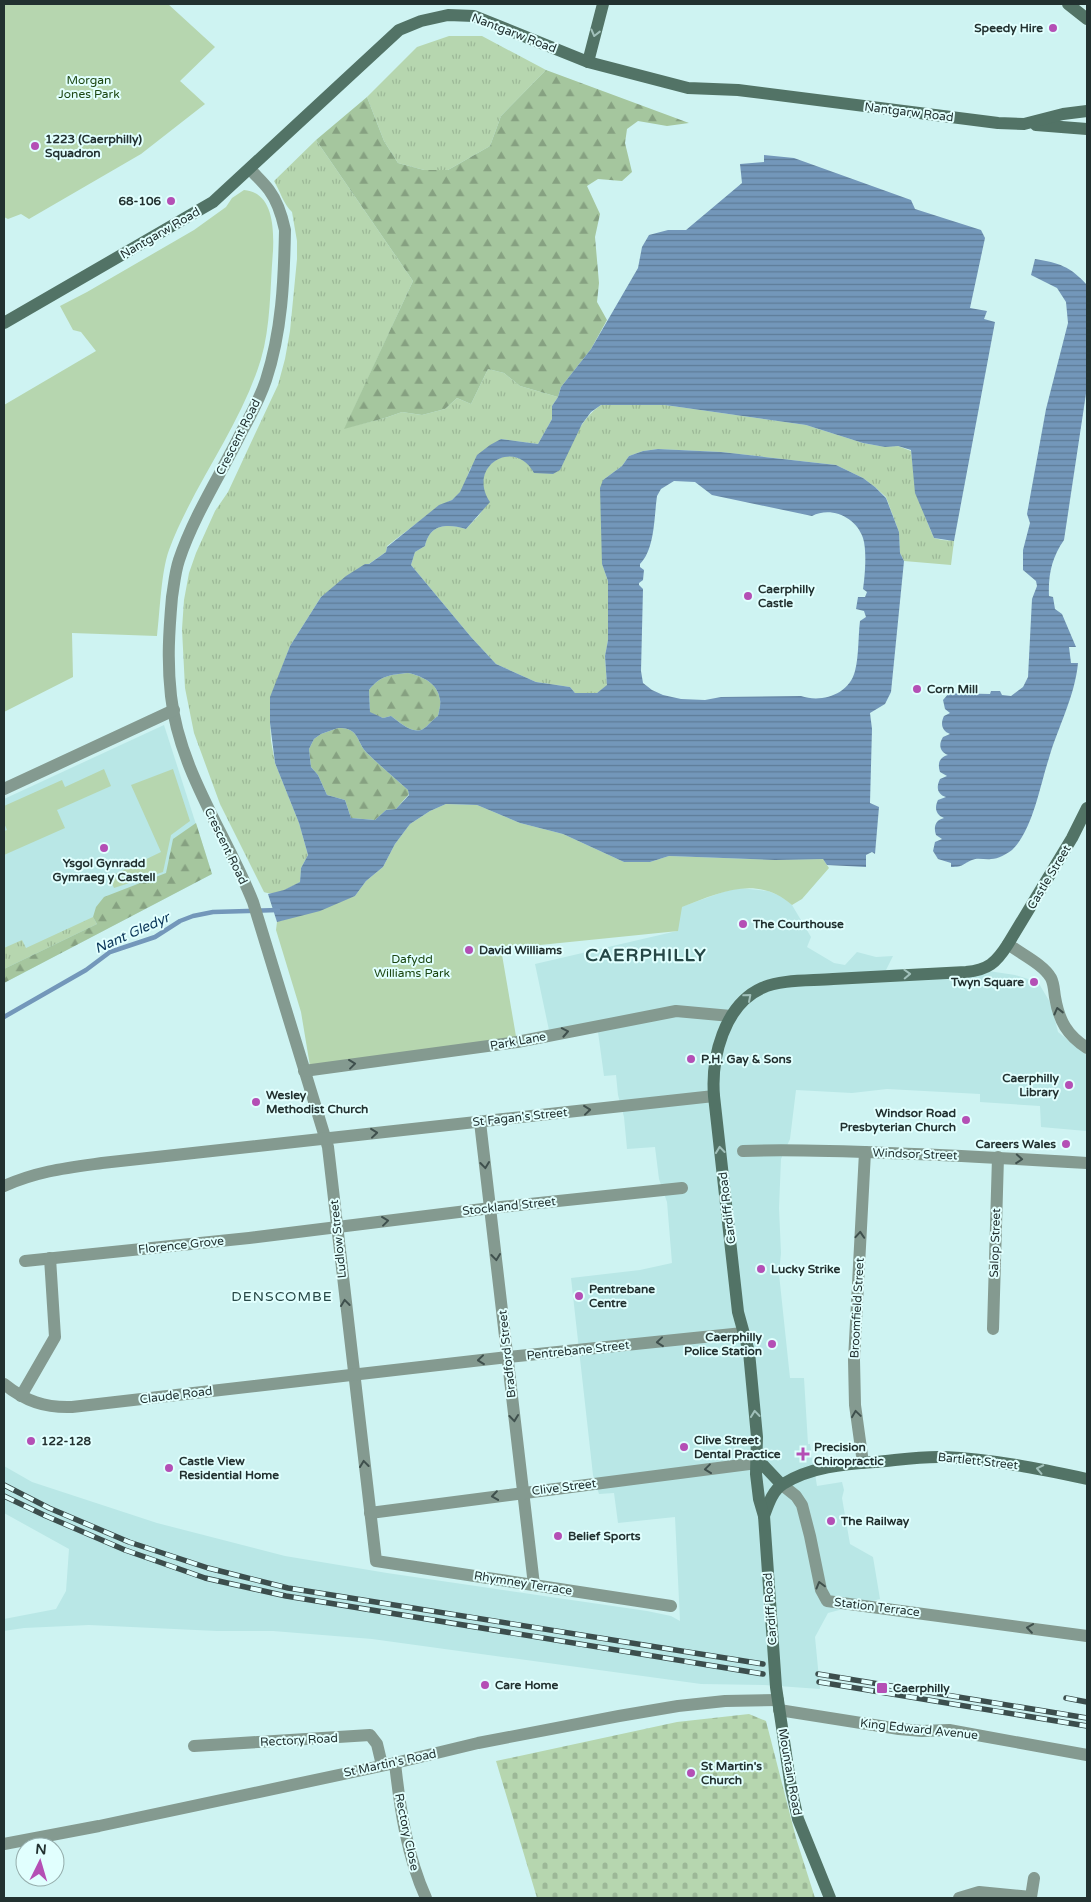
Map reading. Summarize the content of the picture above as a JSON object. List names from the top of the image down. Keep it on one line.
{"streets":{"main road":["Nantgarw Road","Castle Street","Cardiff Road","Bartlett Street","Station Terrace","Mountain Road"],"street":["Crescent Road","Park Lane","St Fagan's Street","Windsor Street","Stockland Street","Ludlow Street","Salop Street","Florence Grove","Broomfield Street","Pentrebane Street","Bradford Street","Claude Road","Clive Street","Rhymney Terrace","King Edward Avenue","Rectory Road","St Martin's Road","Rectory Close"]},"crossings":[["Nantgarw Road","Crescent Road"],["Crescent Road","Ludlow Street"],["Castle Street","Cardiff Road"],["Park Lane","Cardiff Road"],["Park Lane","Ludlow Street"],["St Fagan's Street","Cardiff Road"],["St Fagan's Street","Ludlow Street"],["St Fagan's Street","Bradford Street"],["Windsor Street","Salop Street"],["Windsor Street","Broomfield Street"],["Stockland Street","Ludlow Street"],["Stockland Street","Florence Grove"],["Stockland Street","Bradford Street"],["Cardiff Road","Pentrebane Street"],["Cardiff Road","Clive Street"],["Cardiff Road","Station Terrace"],["Cardiff Road","King Edward Avenue"],["Cardiff Road","St Martin's Road"],["Cardiff Road","Mountain Road"],["Ludlow Street","Florence Grove"],["Ludlow Street","Pentrebane Street"],["Ludlow Street","Claude Road"],["Ludlow Street","Clive Street"],["Ludlow Street","Rhymney Terrace"],["Broomfield Street","Bartlett Street"],["Pentrebane Street","Bradford Street"],["Pentrebane Street","Claude Road"],["Bradford Street","Clive Street"],["Bradford Street","Rhymney Terrace"],["Bartlett Street","Station Terrace"],["Clive Street","Station Terrace"],["King Edward Avenue","St Martin's Road"],["King Edward Avenue","Mountain Road"],["Rectory Road","St Martin's Road"],["St Martin's Road","Mountain Road"],["St Martin's Road","Rectory Close"]],"one_way":["Park Lane","St Fagan's Street","Stockland Street","Ludlow Street","Broomfield Street","Pentrebane Street","Bradford Street","Bartlett Street","Clive Street","Station Terrace"],"districts":["CAERPHILLY","DENSCOMBE"],"water":["Nant Gledyr"],"parks":["Morgan Jones Park","Dafydd Williams Park"],"places":{"other":["Speedy Hire","1223 (Caerphilly) Squadron","68-106","Caerphilly Castle","Corn Mill","Ysgol Gynradd Gymraeg y Castell","The Courthouse","David Williams","Twyn Square","P.H. Gay & Sons","Caerphilly Library","Wesley Methodist Church","Windsor Road Presbyterian Church","Careers Wales","Lucky Strike","Pentrebane Centre","Caerphilly Police Station","122-128","Clive Street Dental Practice","Castle View Residential Home","The Railway","Belief Sports","Care Home","St Martin's Church"],"health":["Precision Chiropractic"],"transit":["Caerphilly"]},"north":"top"}
